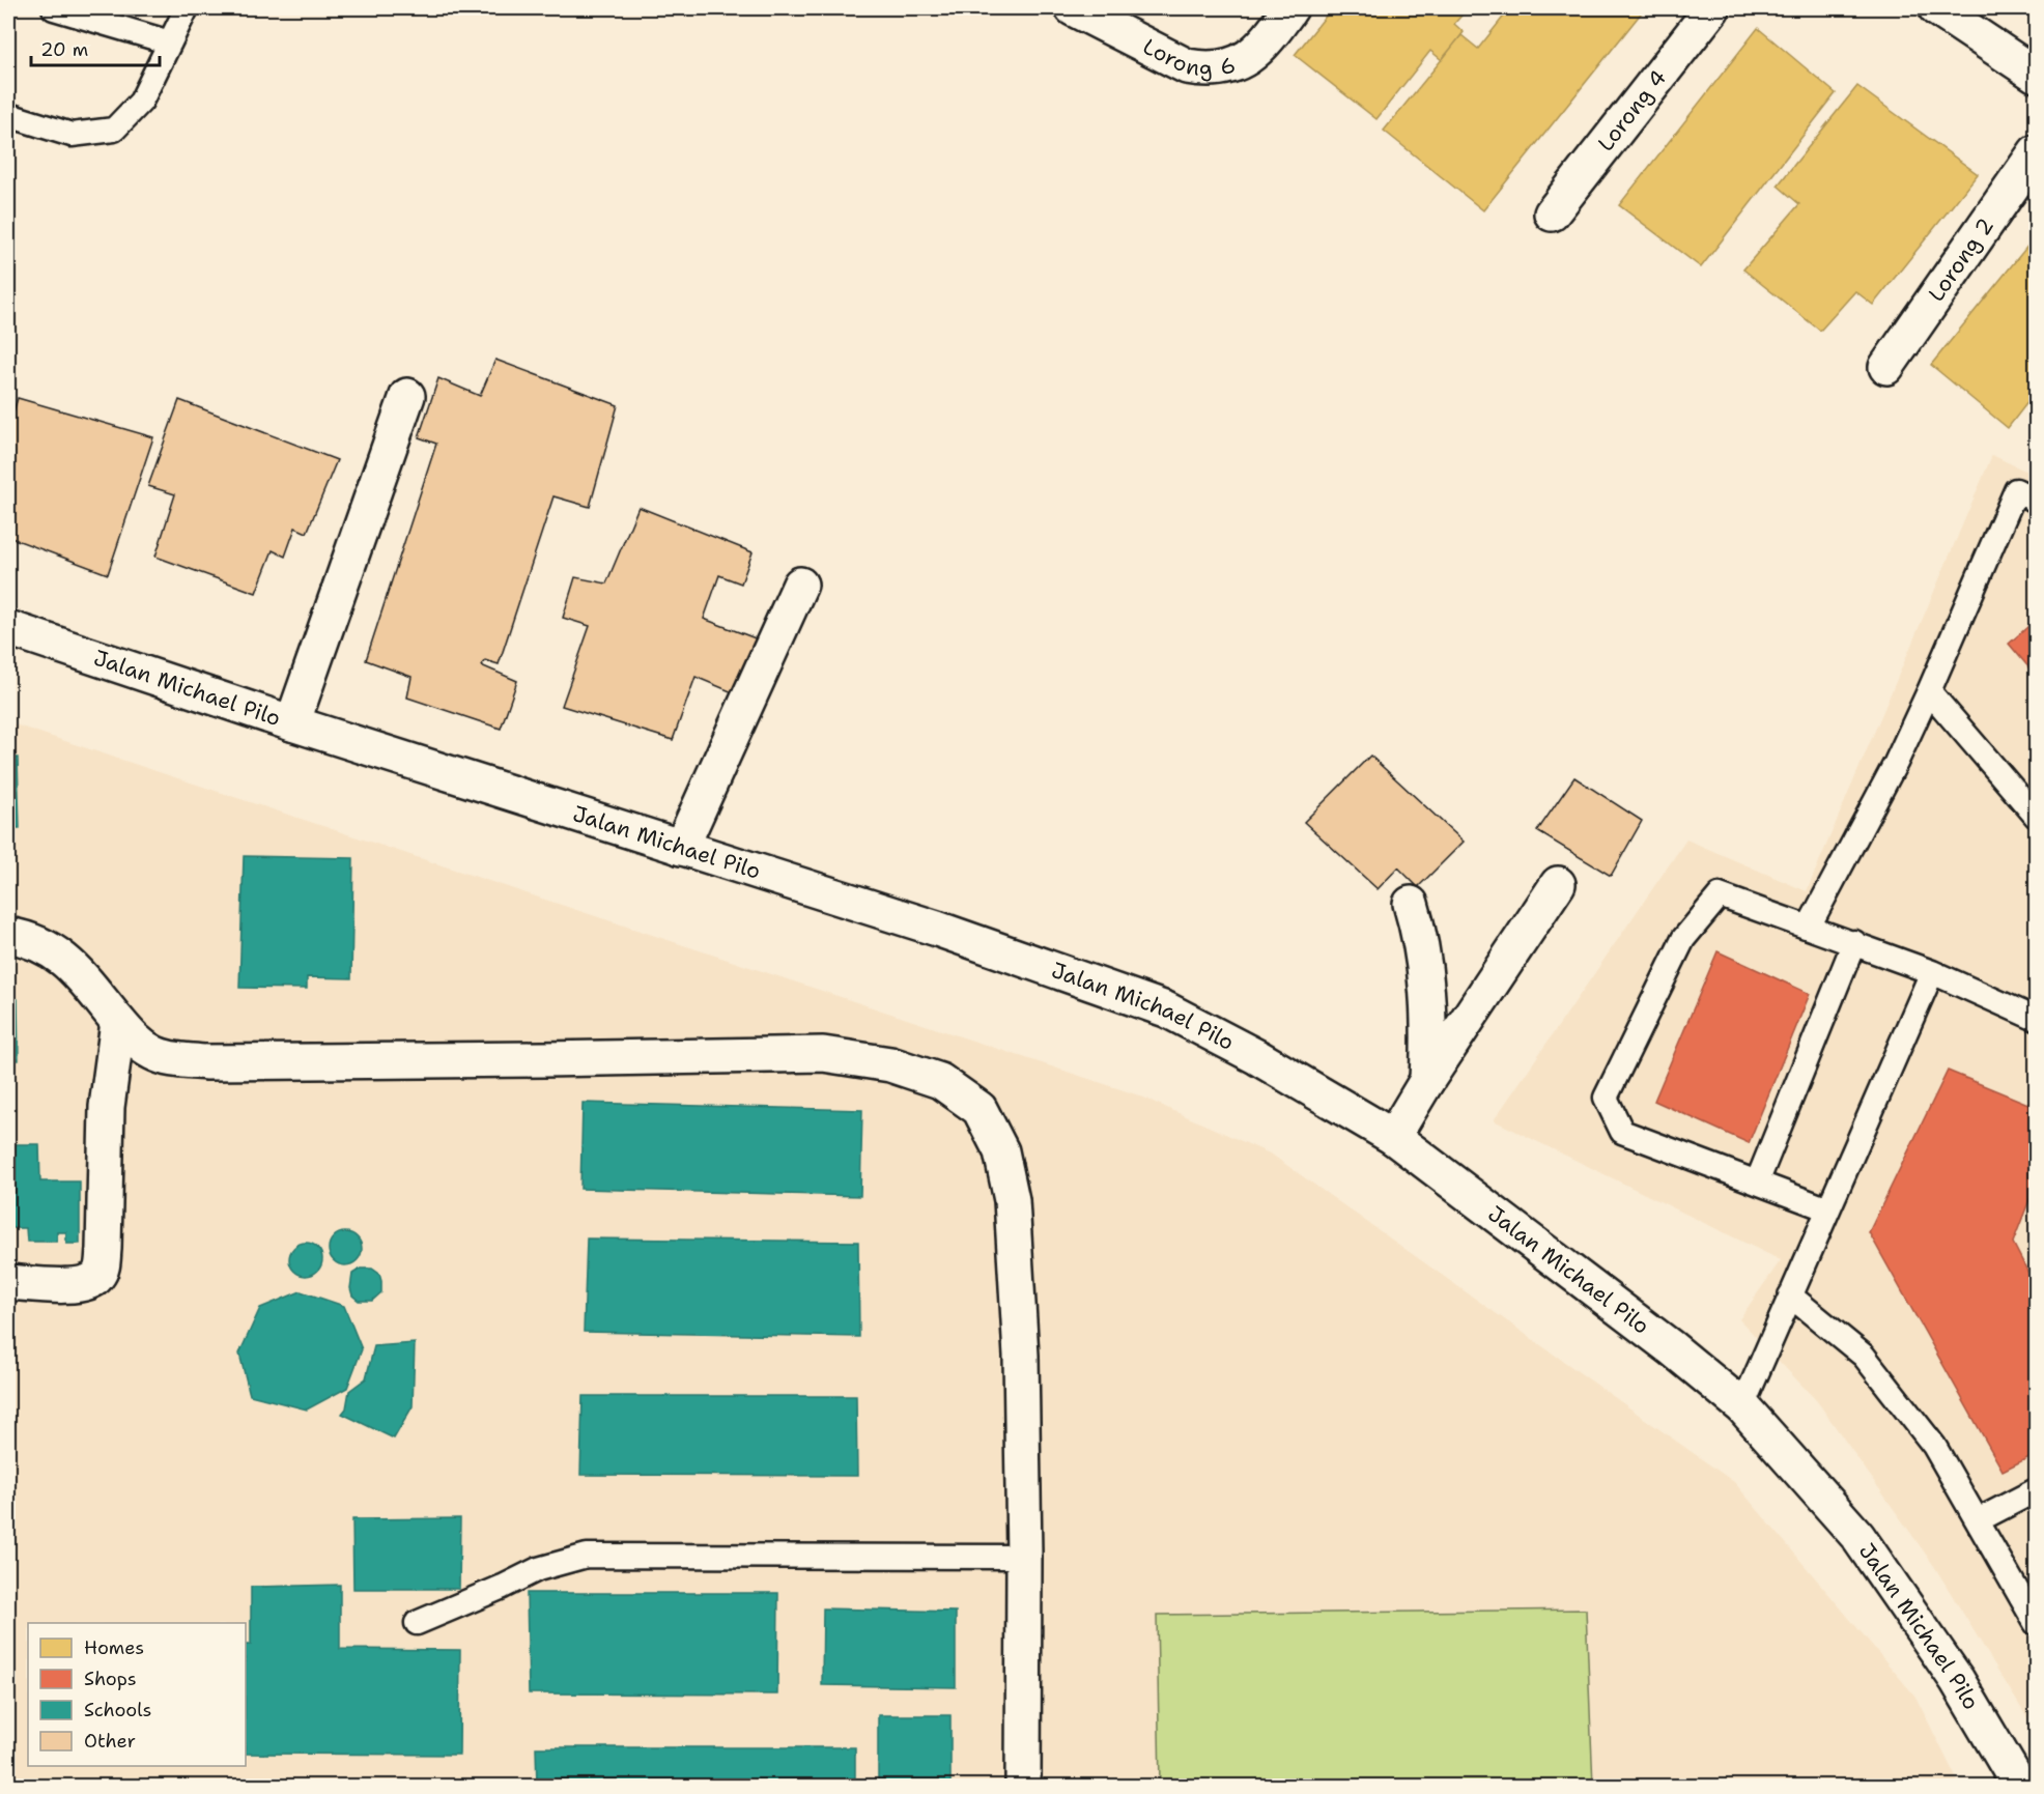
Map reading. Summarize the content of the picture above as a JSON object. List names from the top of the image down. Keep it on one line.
{"streets":{"street":["Lorong 6","Lorong 4","Lorong 2","Jalan Michael Pilo"]},"legend":["Homes","Shops","Schools","Other"],"scale_bar":"20 m"}
